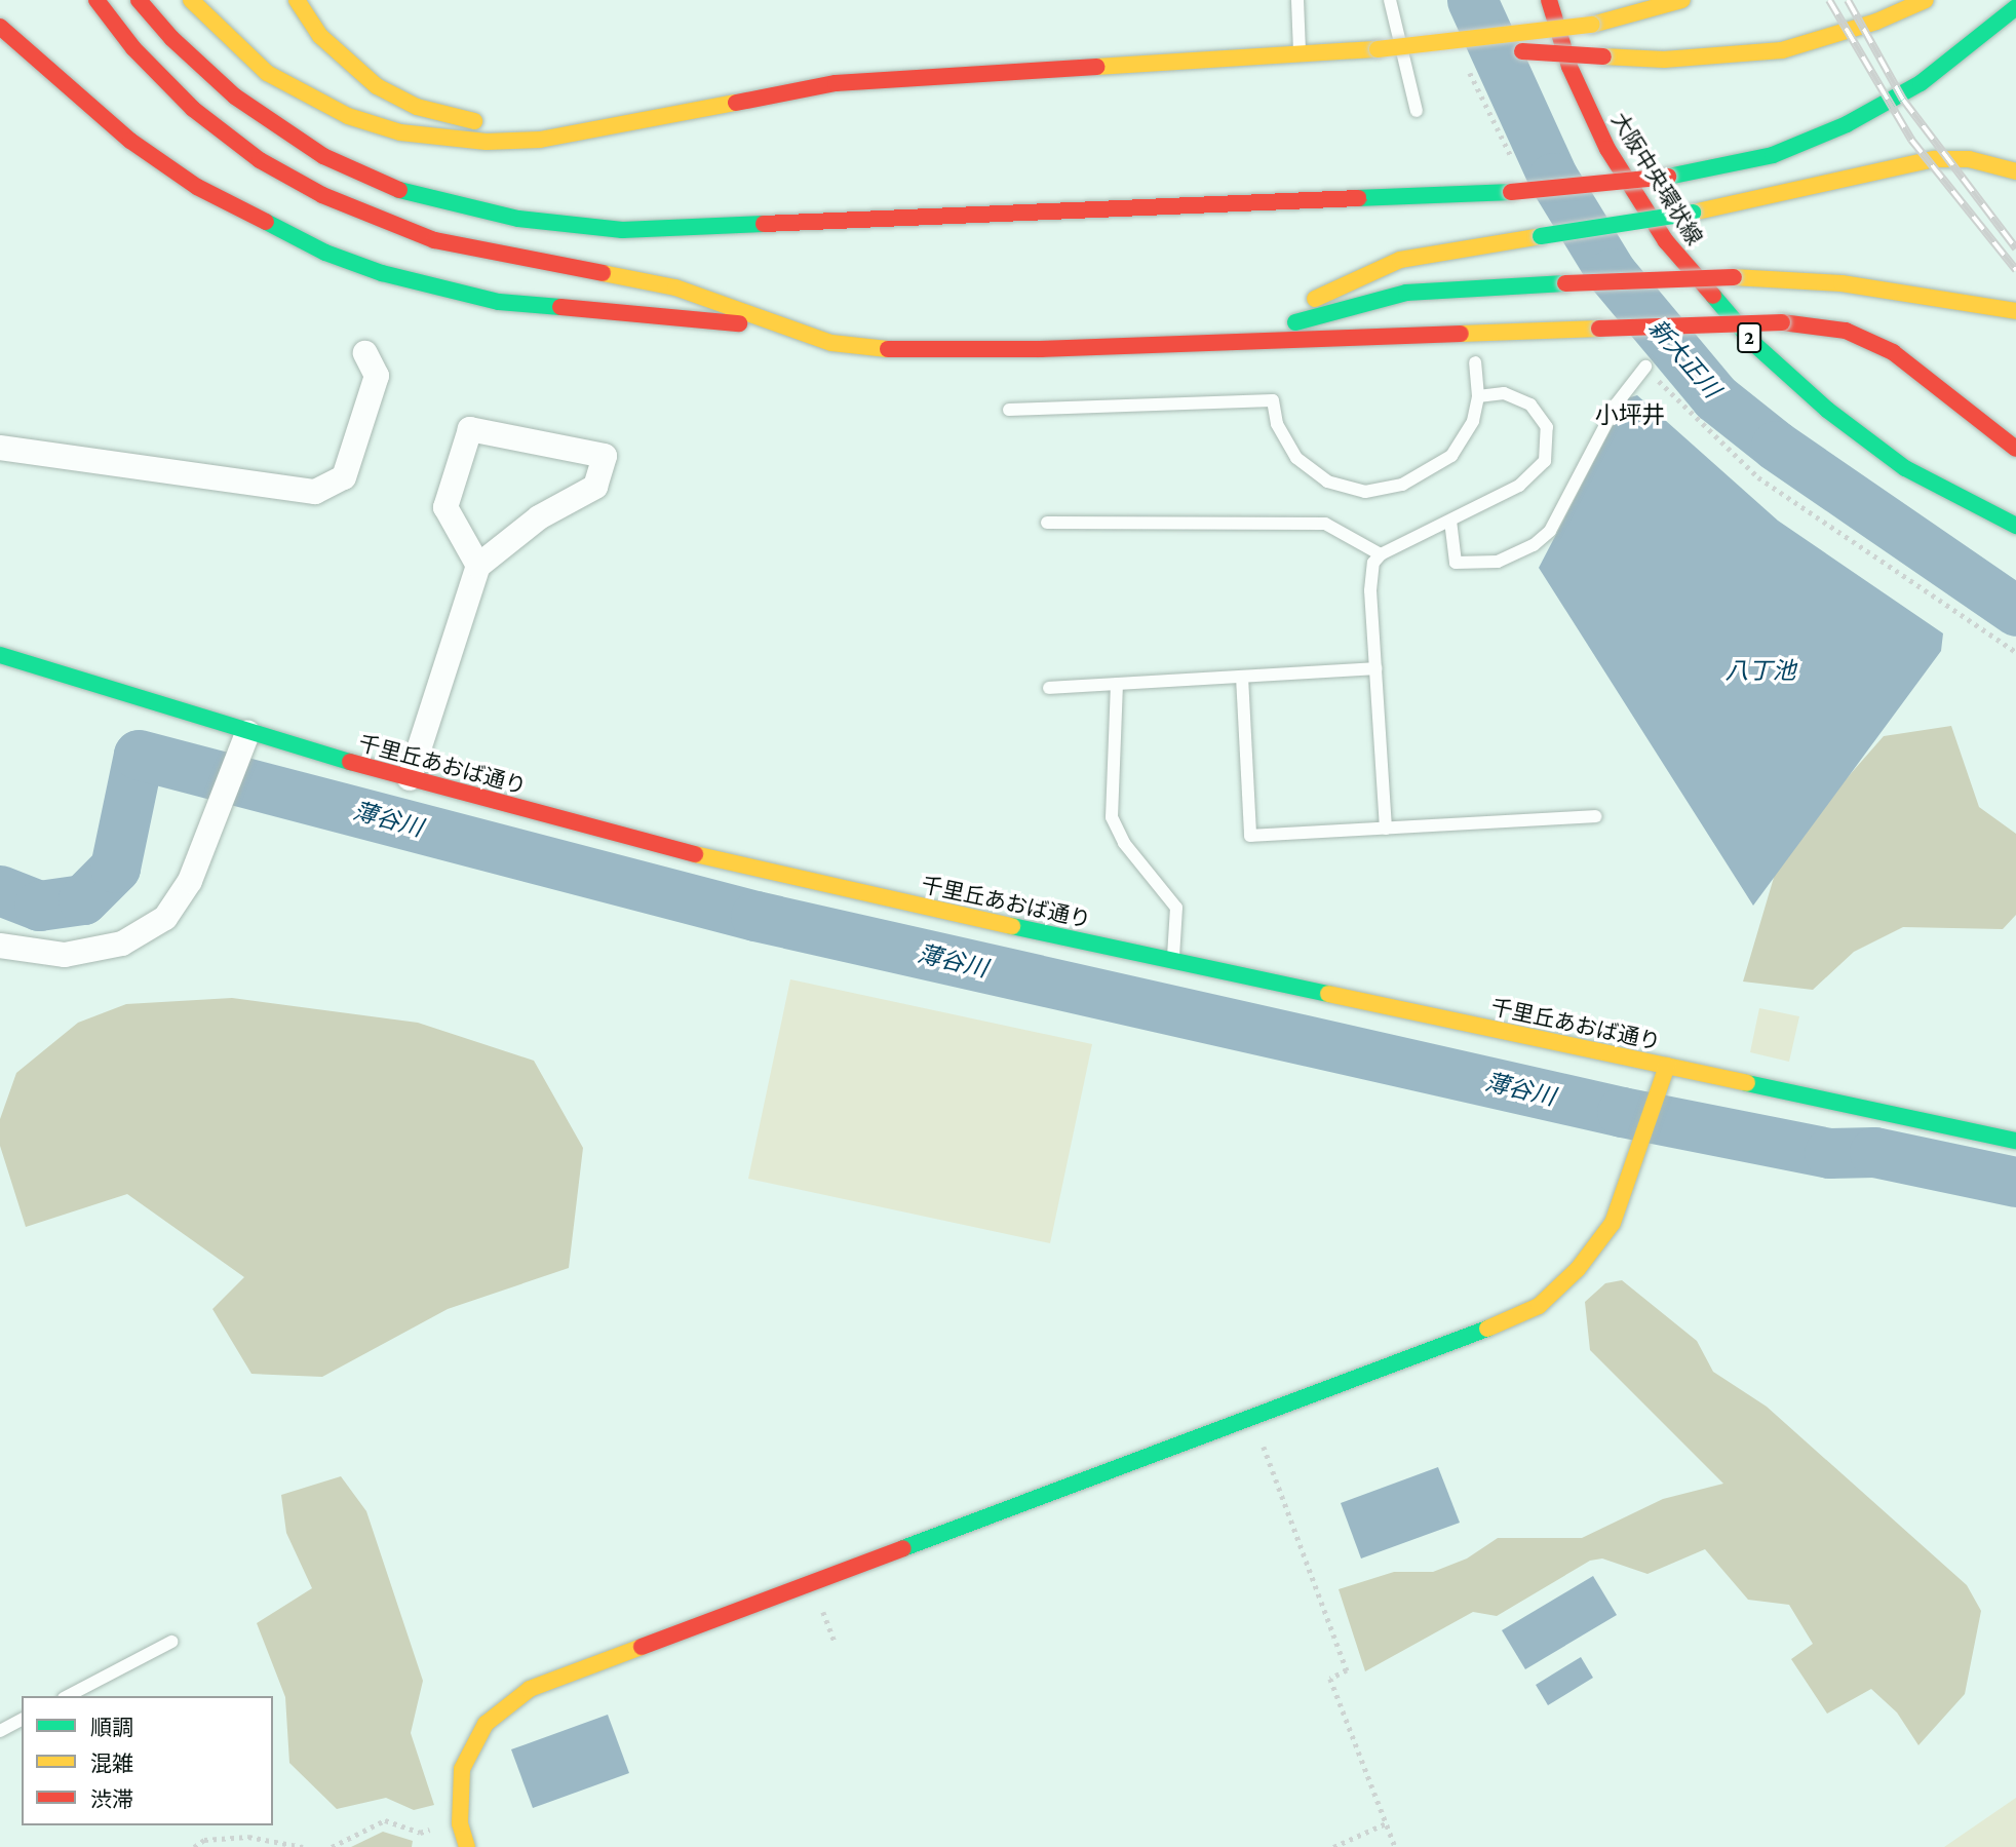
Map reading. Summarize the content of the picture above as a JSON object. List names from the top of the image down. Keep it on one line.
{"streets":{"main road":["大阪中央環状線","2","千里丘あおば通り"]},"districts":["小坪井"],"water":["新大正川","八丁池","薄谷川"],"legend":["順調","混雑","渋滞"]}
